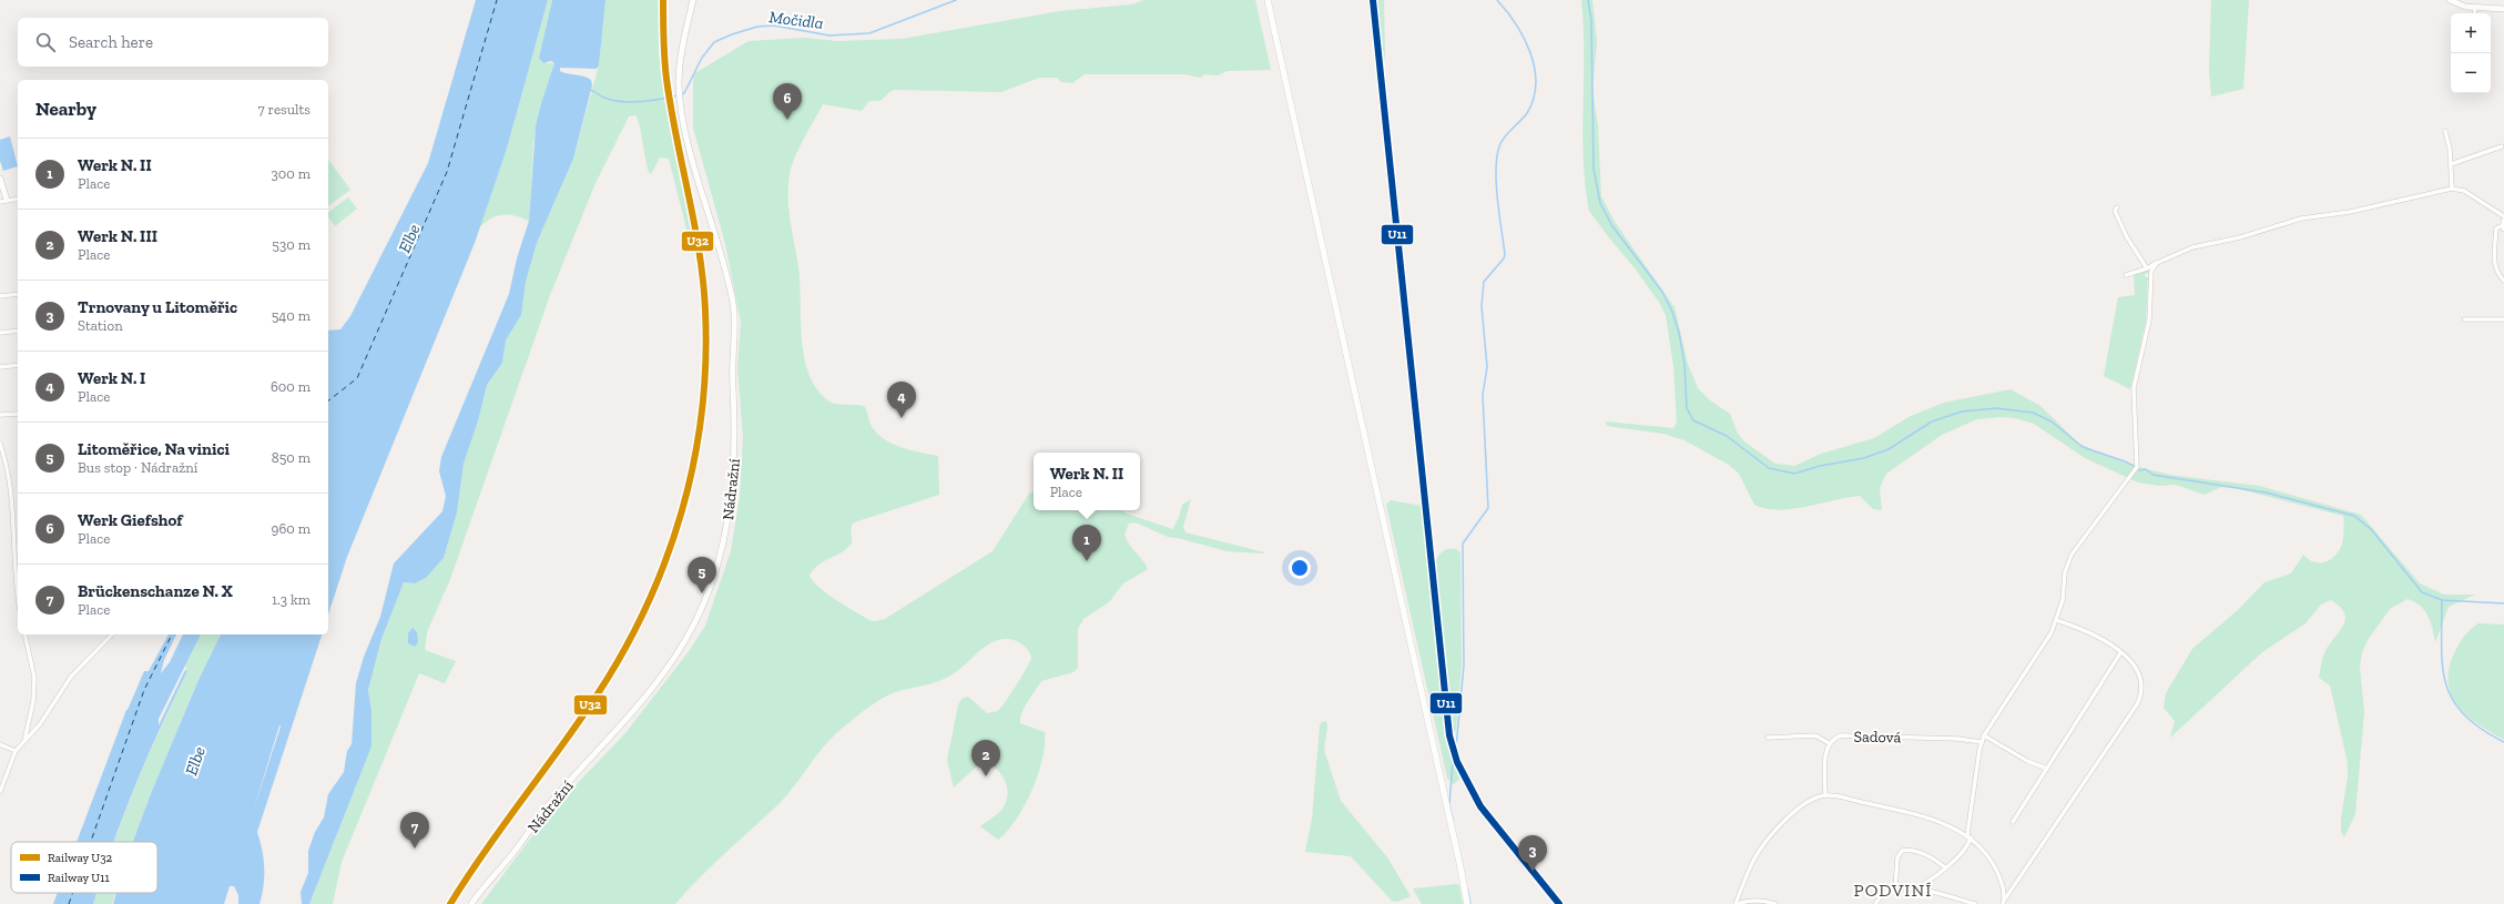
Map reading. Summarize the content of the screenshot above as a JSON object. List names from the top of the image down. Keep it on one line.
{"streets":{"main road":["Nádražní"],"street":["Sadová"]},"districts":["PODVINÍ"],"water":["Močidla","Elbe"],"lines":["rail line U32","rail line U11"],"legend":["Railway U32","Railway U11"],"page":{"map_buttons":["+","−"],"search":"Search here","heading":["Nearby","7 results"],"pins":["6","4","1","5","2","7","3"],"list":[{"mark":"1","name":"Werk N. II","note":"Place","value":"300 m"},{"mark":"2","name":"Werk N. III","note":"Place","value":"530 m"},{"mark":"3","name":"Trnovany u Litoměřic","note":"Station","value":"540 m"},{"mark":"4","name":"Werk N. I","note":"Place","value":"600 m"},{"mark":"5","name":"Litoměřice, Na vinici","note":"Bus stop · Nádražní","value":"850 m"},{"mark":"6","name":"Werk Giefshof","note":"Place","value":"960 m"},{"mark":"7","name":"Brückenschanze N. X","note":"Place","value":"1.3 km"}],"popup":["Werk N. II","Place"]}}
